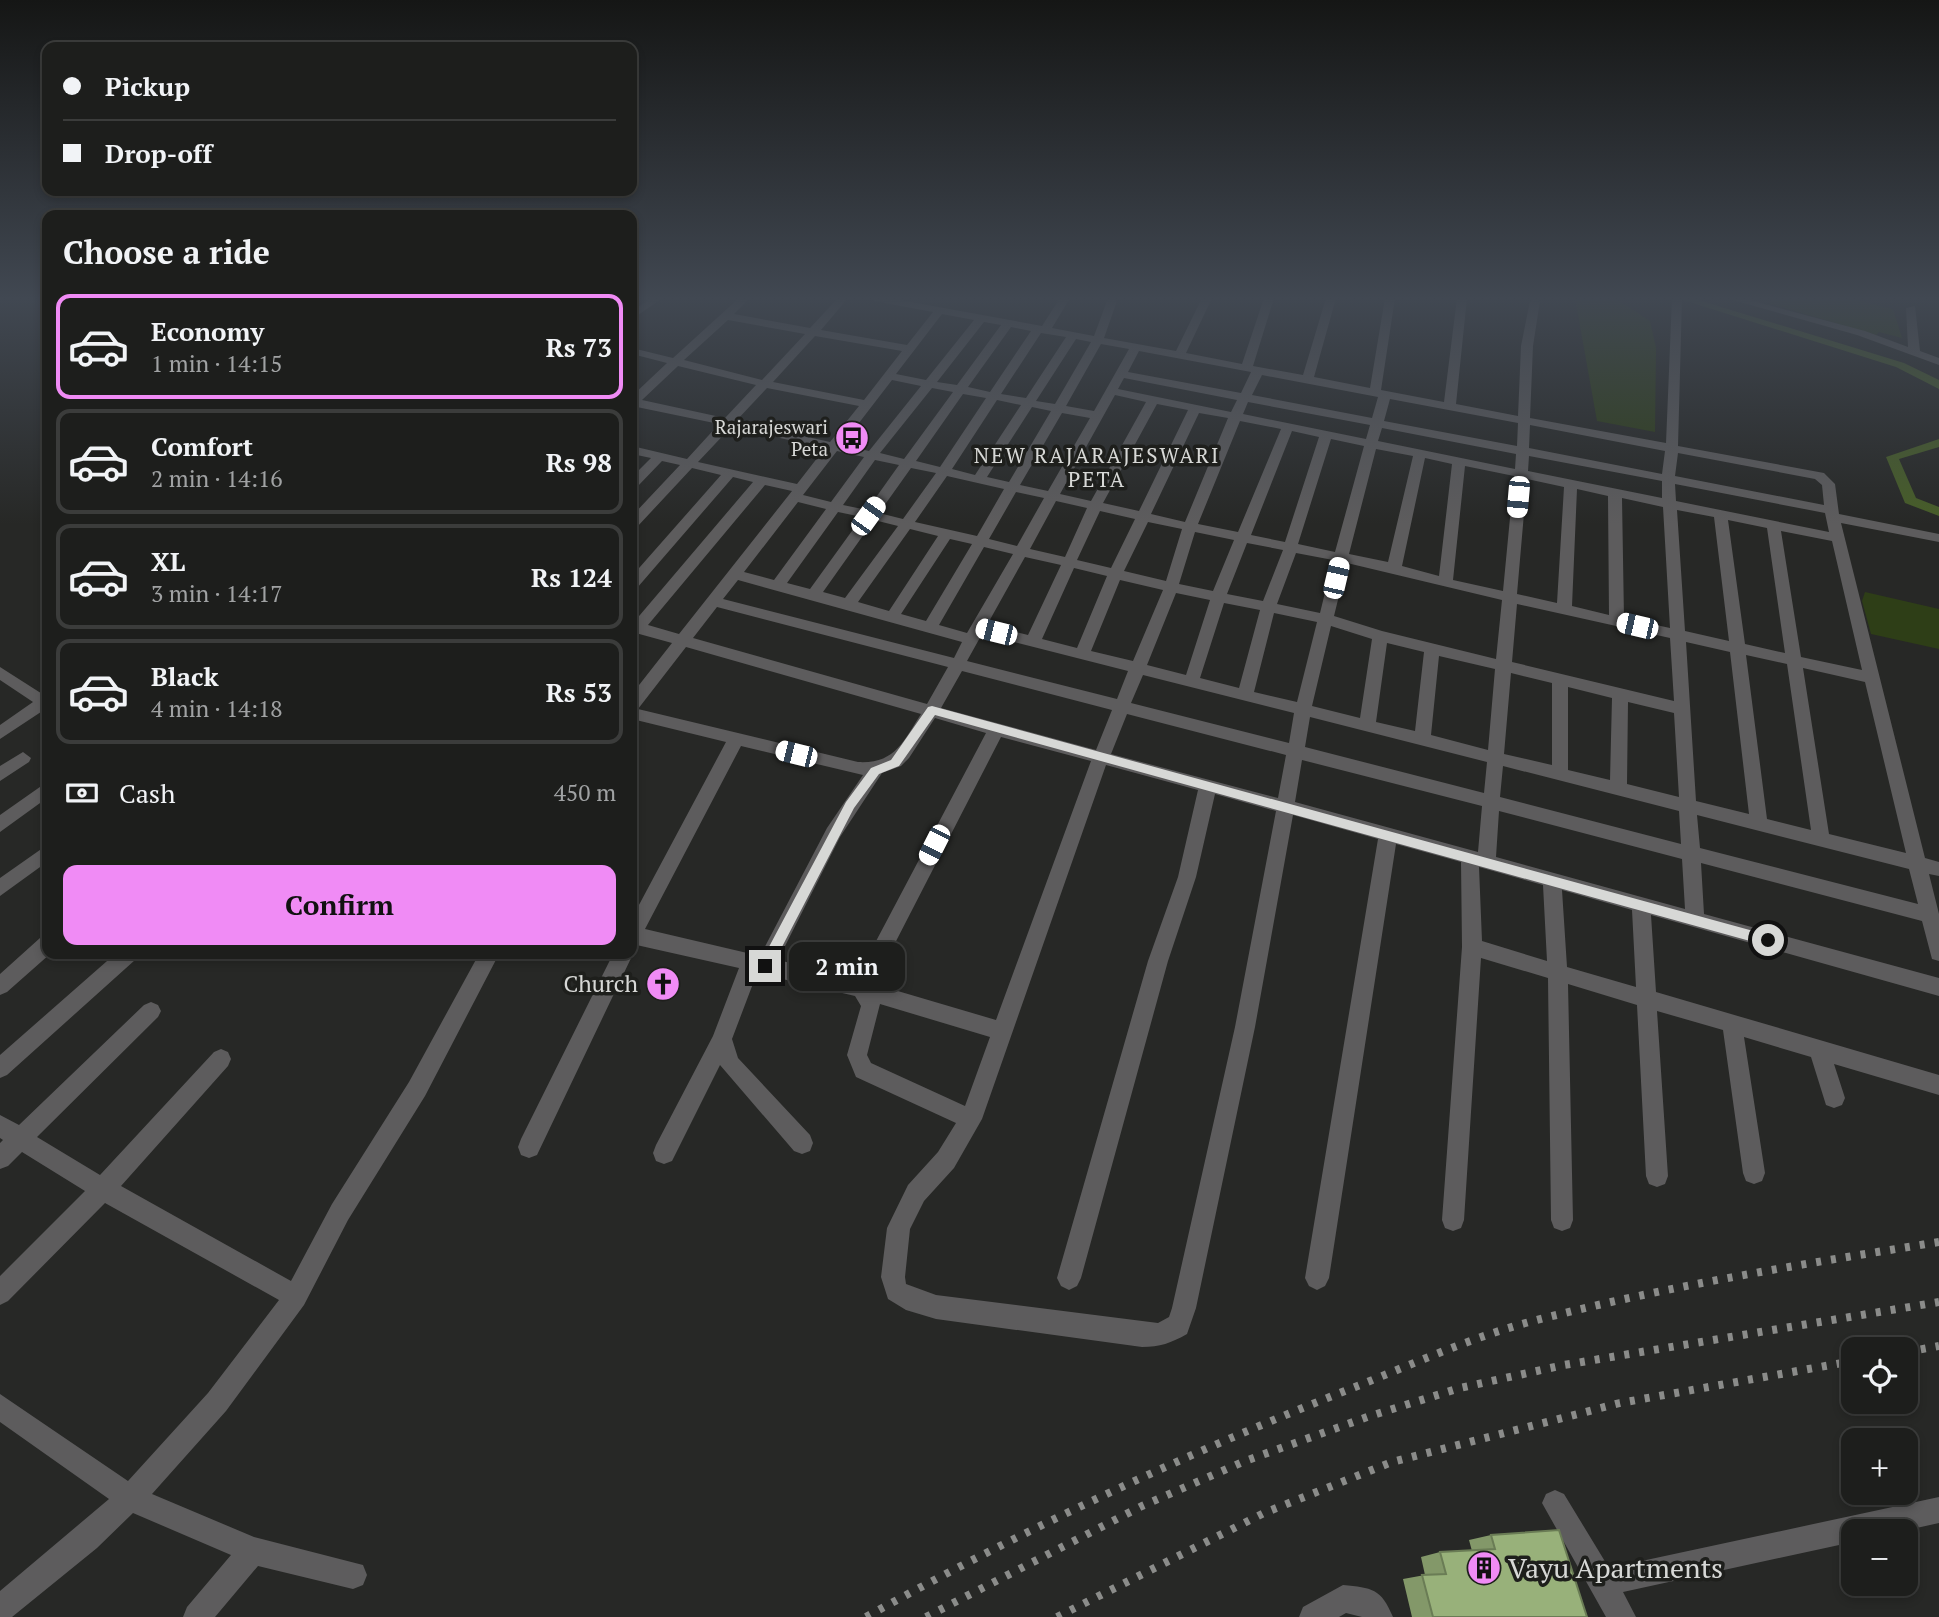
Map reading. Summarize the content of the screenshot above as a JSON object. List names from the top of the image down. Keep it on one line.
{"districts":["NEW RAJARAJESWARI PETA"],"places":{"bus stop":["Rajarajeswari Peta"],"church":["Church"],"building":["Vayu Apartments"]},"page":{"banner":["Pickup","Drop-off"],"heading":"Choose a ride","list":[{"name":"Economy","note":"1 min · 14:15","value":"Rs 73"},{"name":"Comfort","note":"2 min · 14:16","value":"Rs 98"},{"name":"XL","note":"3 min · 14:17","value":"Rs 124"},{"name":"Black","note":"4 min · 14:18","value":"Rs 53"}],"pay":["Cash","450 m"],"buttons":"Confirm","bubble":"2 min","map_buttons":["+","−"]}}
